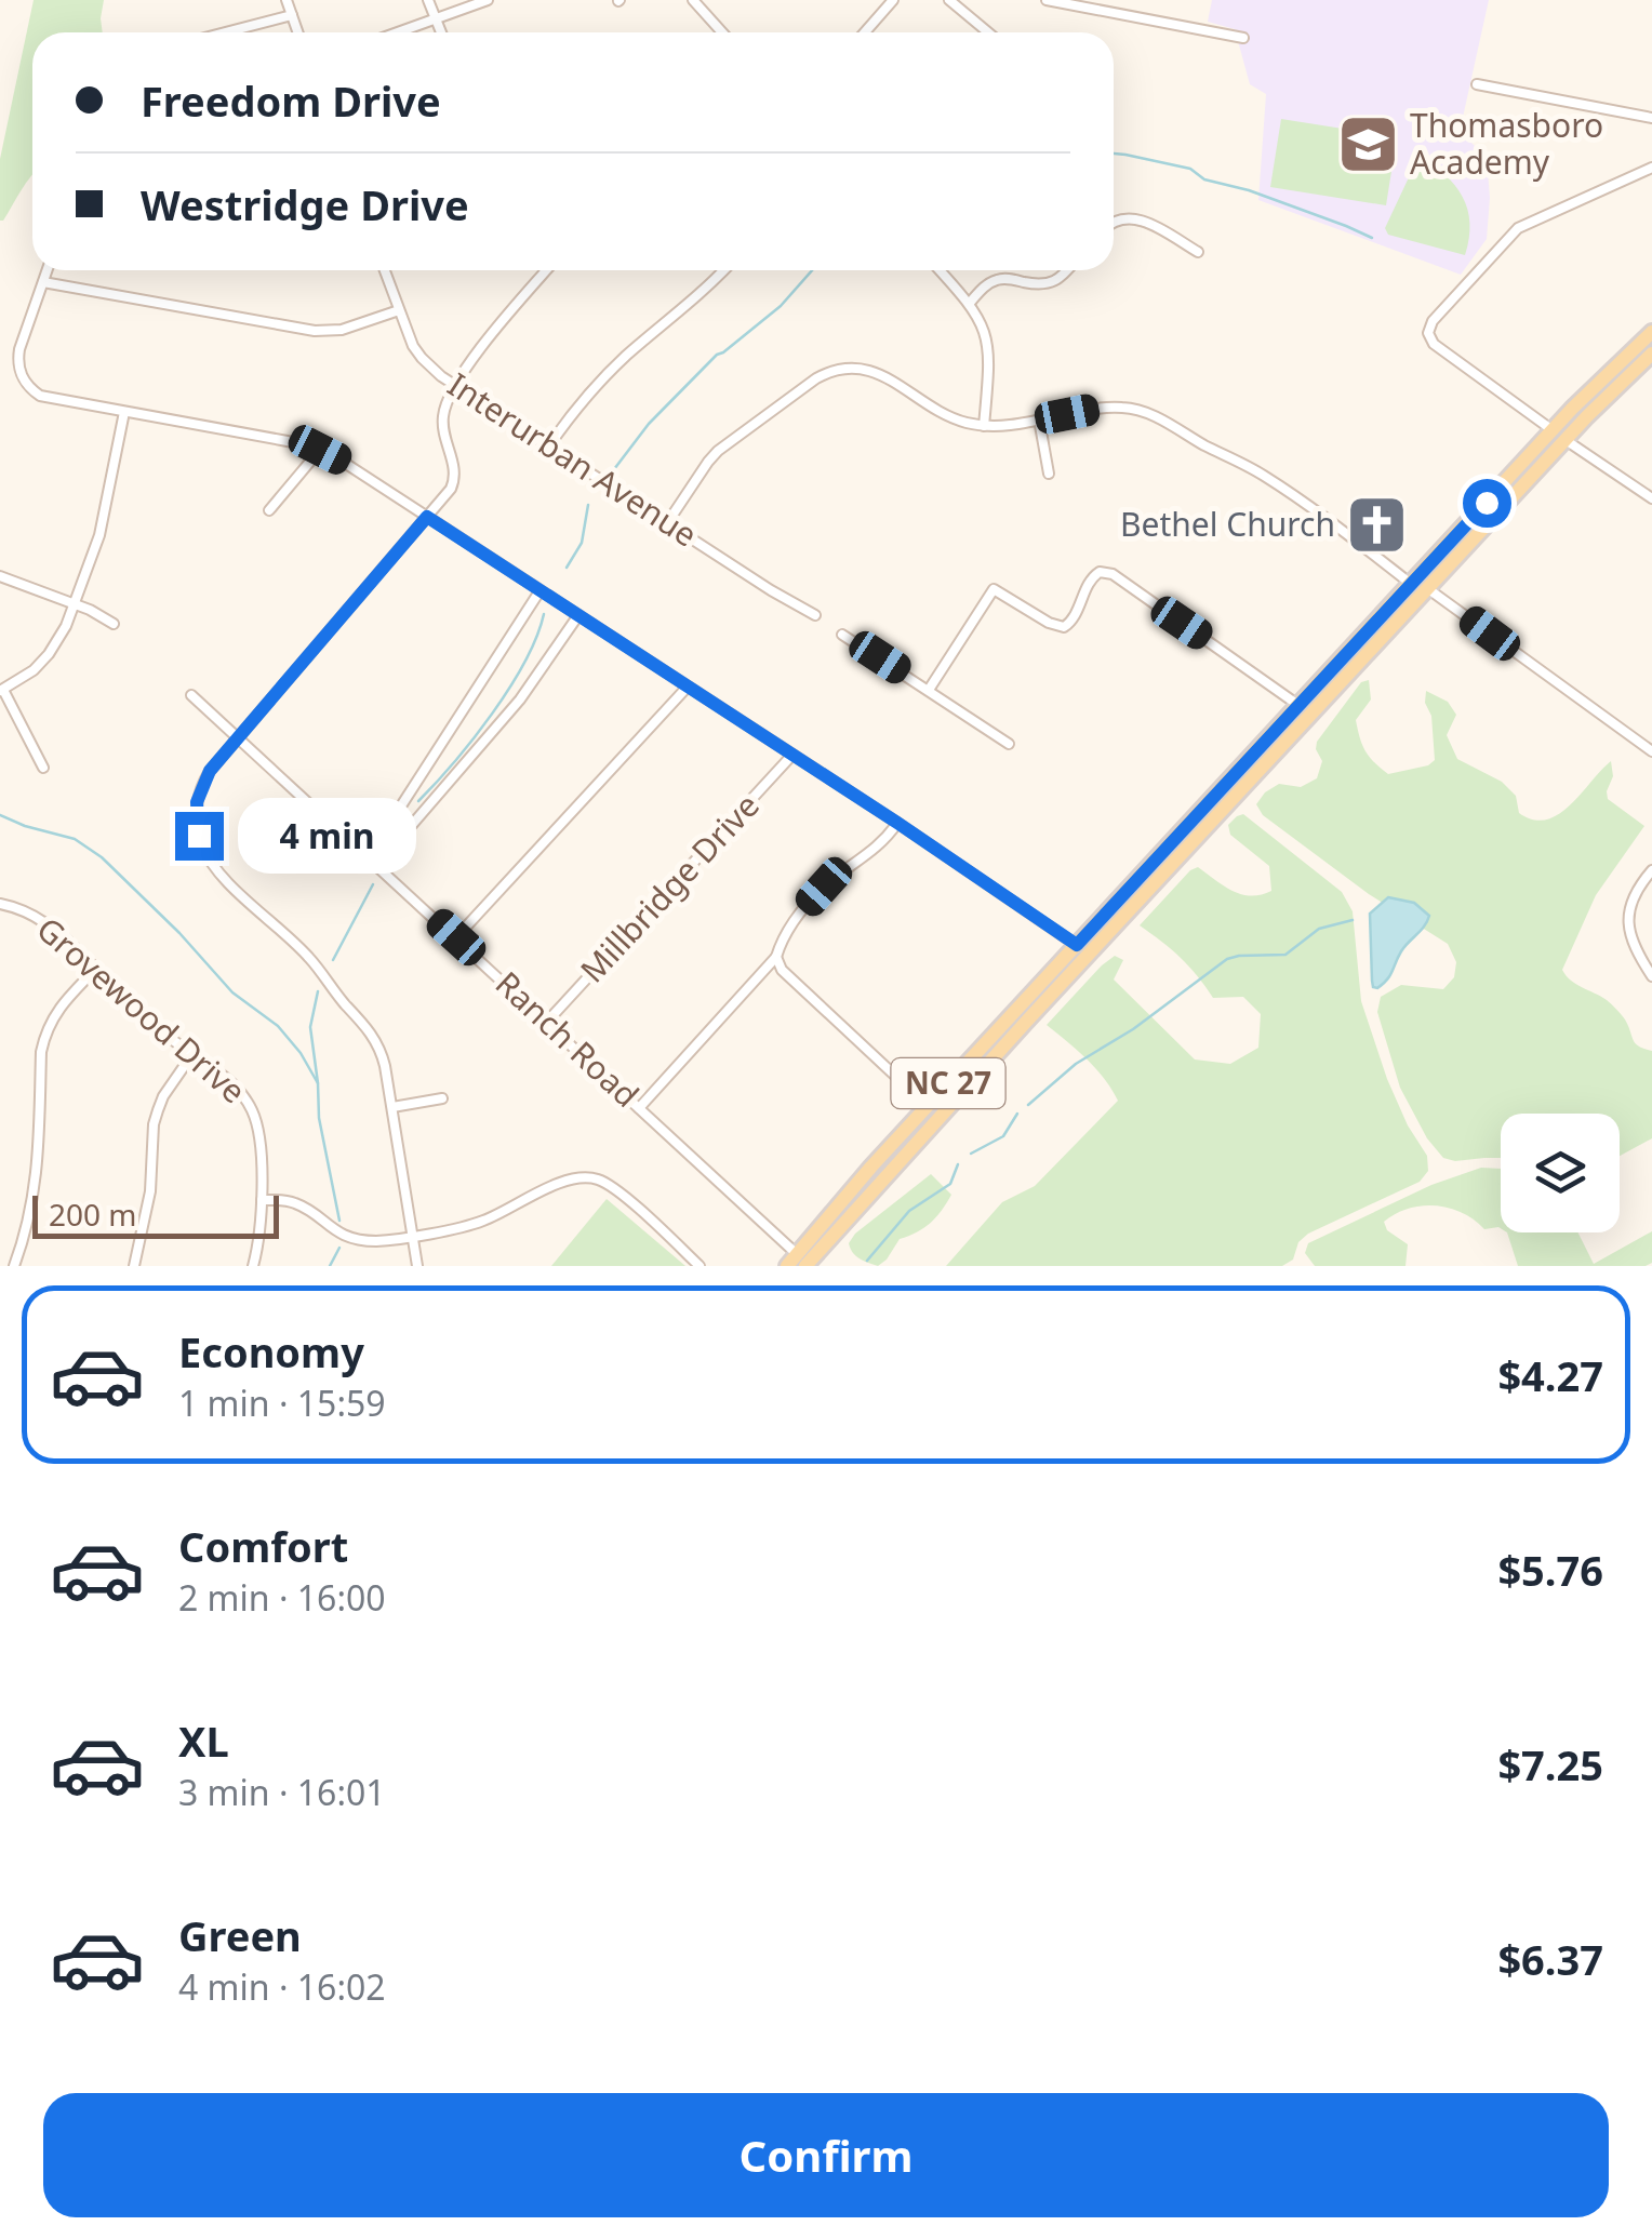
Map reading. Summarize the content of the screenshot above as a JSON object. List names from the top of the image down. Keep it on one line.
{"streets":{"main road":["NC 27"],"street":["Interurban Avenue","Millbridge Drive","Grovewood Drive","Ranch Road"]},"crossings":[["Millbridge Drive","Ranch Road"],["Ranch Road","NC 27"]],"places":{"school or university":["Thomasboro Academy"],"church":["Bethel Church"]},"scale_bar":"200 m","page":{"banner":["Freedom Drive","Westridge Drive"],"bubble":"4 min","scale":"200 m","list":[{"name":"Economy","note":"1 min · 15:59","value":"$4.27"},{"name":"Comfort","note":"2 min · 16:00","value":"$5.76"},{"name":"XL","note":"3 min · 16:01","value":"$7.25"},{"name":"Green","note":"4 min · 16:02","value":"$6.37"}],"buttons":"Confirm"}}
